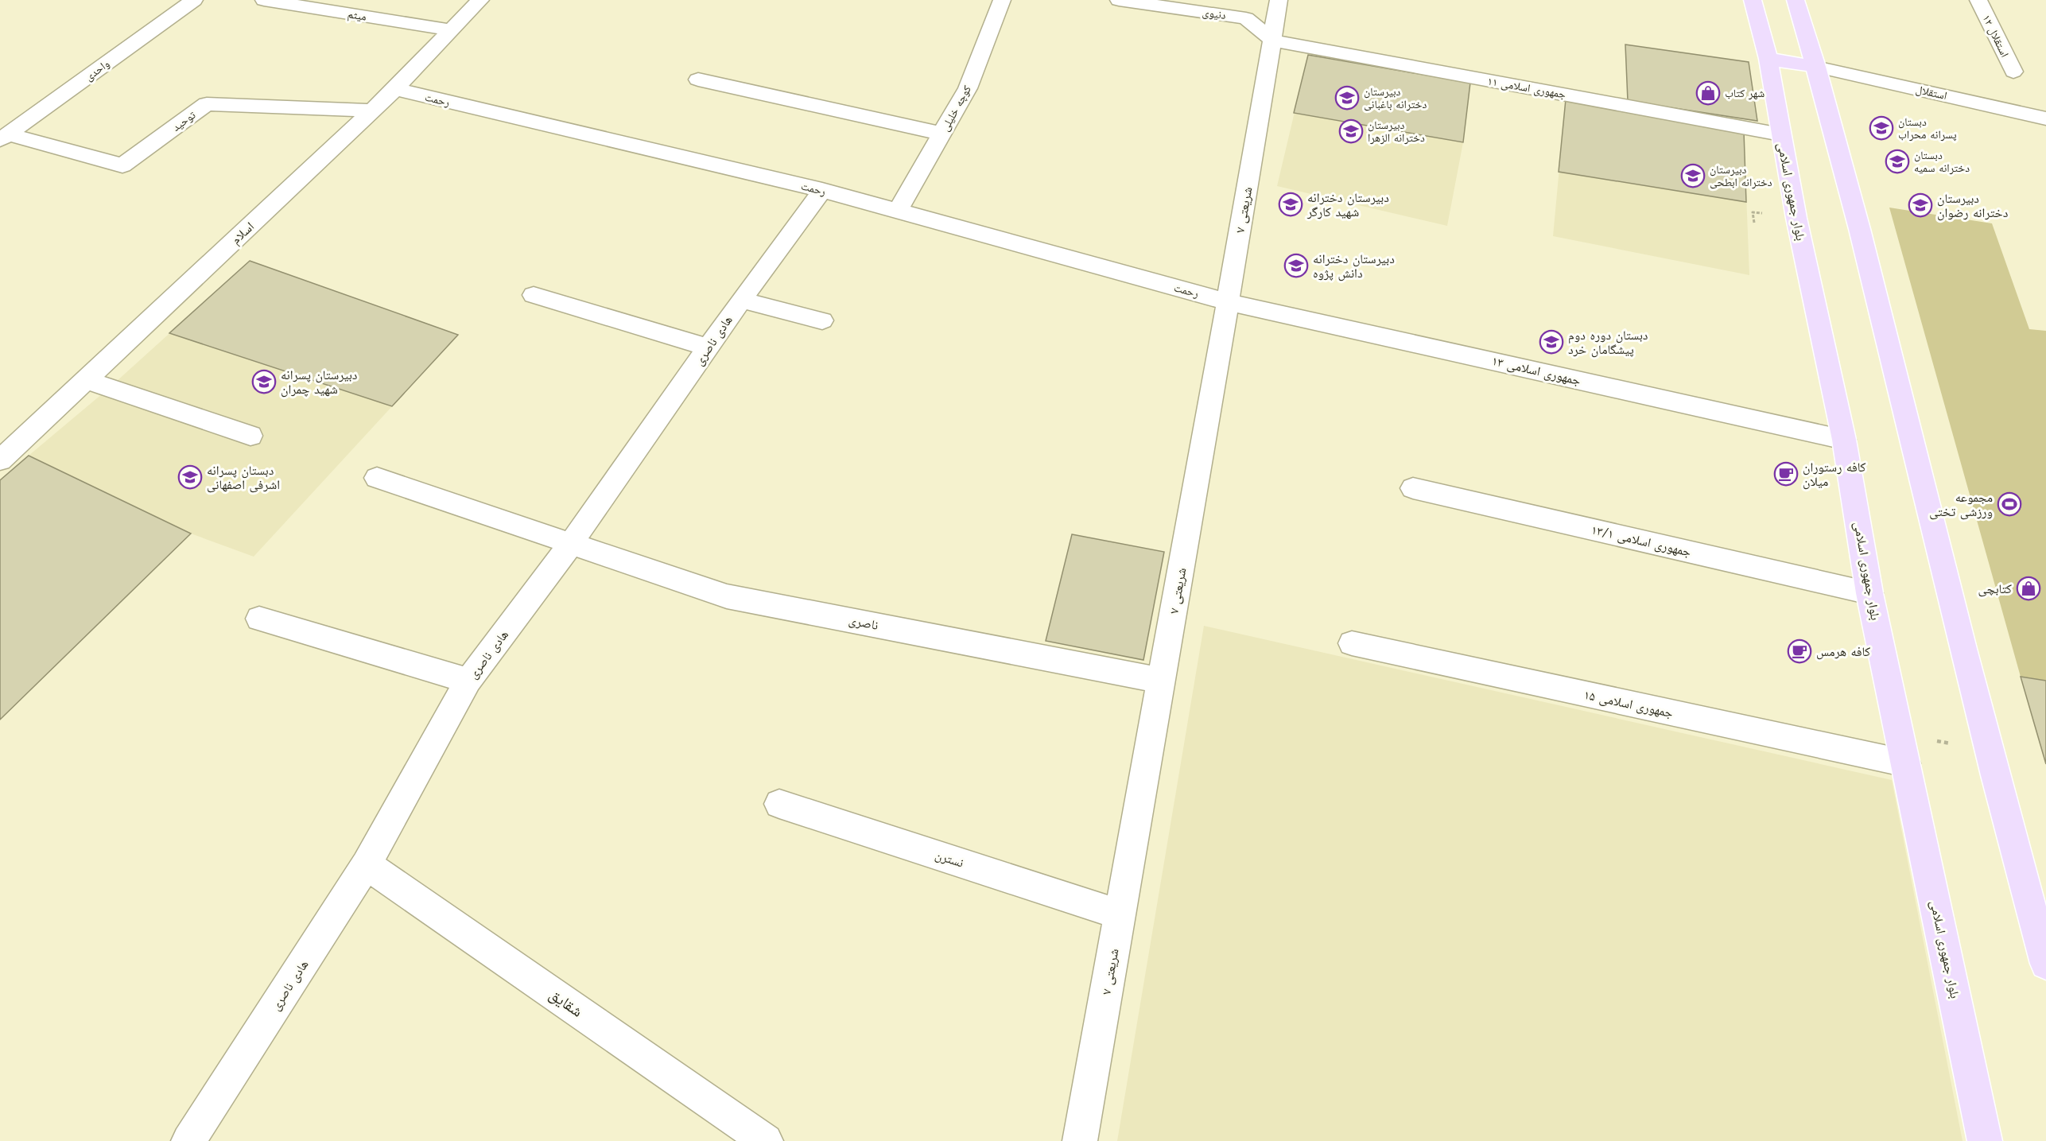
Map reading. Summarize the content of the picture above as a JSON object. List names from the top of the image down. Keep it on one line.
{"streets":{"main road":["بلوار جمهوری اسلامی"],"street":["دنیوی","میثم","استقلال ۱۲","واحدی","جمهوری اسلامی ۱۱","استقلال","رحمت","کوچه خلیلی","توحید","شریعتی ۷","اسلام","هادی ناصری","جمهوری اسلامی ۱۳","جمهوری اسلامی ۱۳/۱","ناصری","جمهوری اسلامی ۱۵","نسترن","شقایق"]},"crossings":[["دنیوی","جمهوری اسلامی ۱۱"],["دنیوی","شریعتی ۷"],["میثم","اسلام"],["واحدی","توحید"],["جمهوری اسلامی ۱۱","بلوار جمهوری اسلامی"],["جمهوری اسلامی ۱۱","شریعتی ۷"],["رحمت","کوچه خلیلی"],["رحمت","شریعتی ۷"],["رحمت","اسلام"],["رحمت","هادی ناصری"],["رحمت","جمهوری اسلامی ۱۳"],["توحید","اسلام"],["بلوار جمهوری اسلامی","جمهوری اسلامی ۱۳"],["بلوار جمهوری اسلامی","جمهوری اسلامی ۱۳/۱"],["بلوار جمهوری اسلامی","جمهوری اسلامی ۱۵"],["شریعتی ۷","جمهوری اسلامی ۱۳"],["شریعتی ۷","ناصری"],["شریعتی ۷","نسترن"],["هادی ناصری","ناصری"],["هادی ناصری","شقایق"]],"places":{"shop":["شهر کتاب","کتابچی"],"school or university":["دبیرستان دخترانه باغبانی","دبستان پسرانه محراب","دبیرستان دخترانه الزهرا","دبستان دخترانه سمیه","دبیرستان دخترانه ابطحی","دبیرستان دخترانه شهید کارگر","دبیرستان دخترانه رضوان","دبیرستان دخترانه دانش پژوه","دبستان دوره دوم پیشگامان خرد","دبیرستان پسرانه شهید چمران","دبستان پسرانه اشرفی اصفهانی"],"cafe":["کافه رستوران میلان","کافه هرمس"],"sports":["مجموعه ورزشی تختی"]}}
